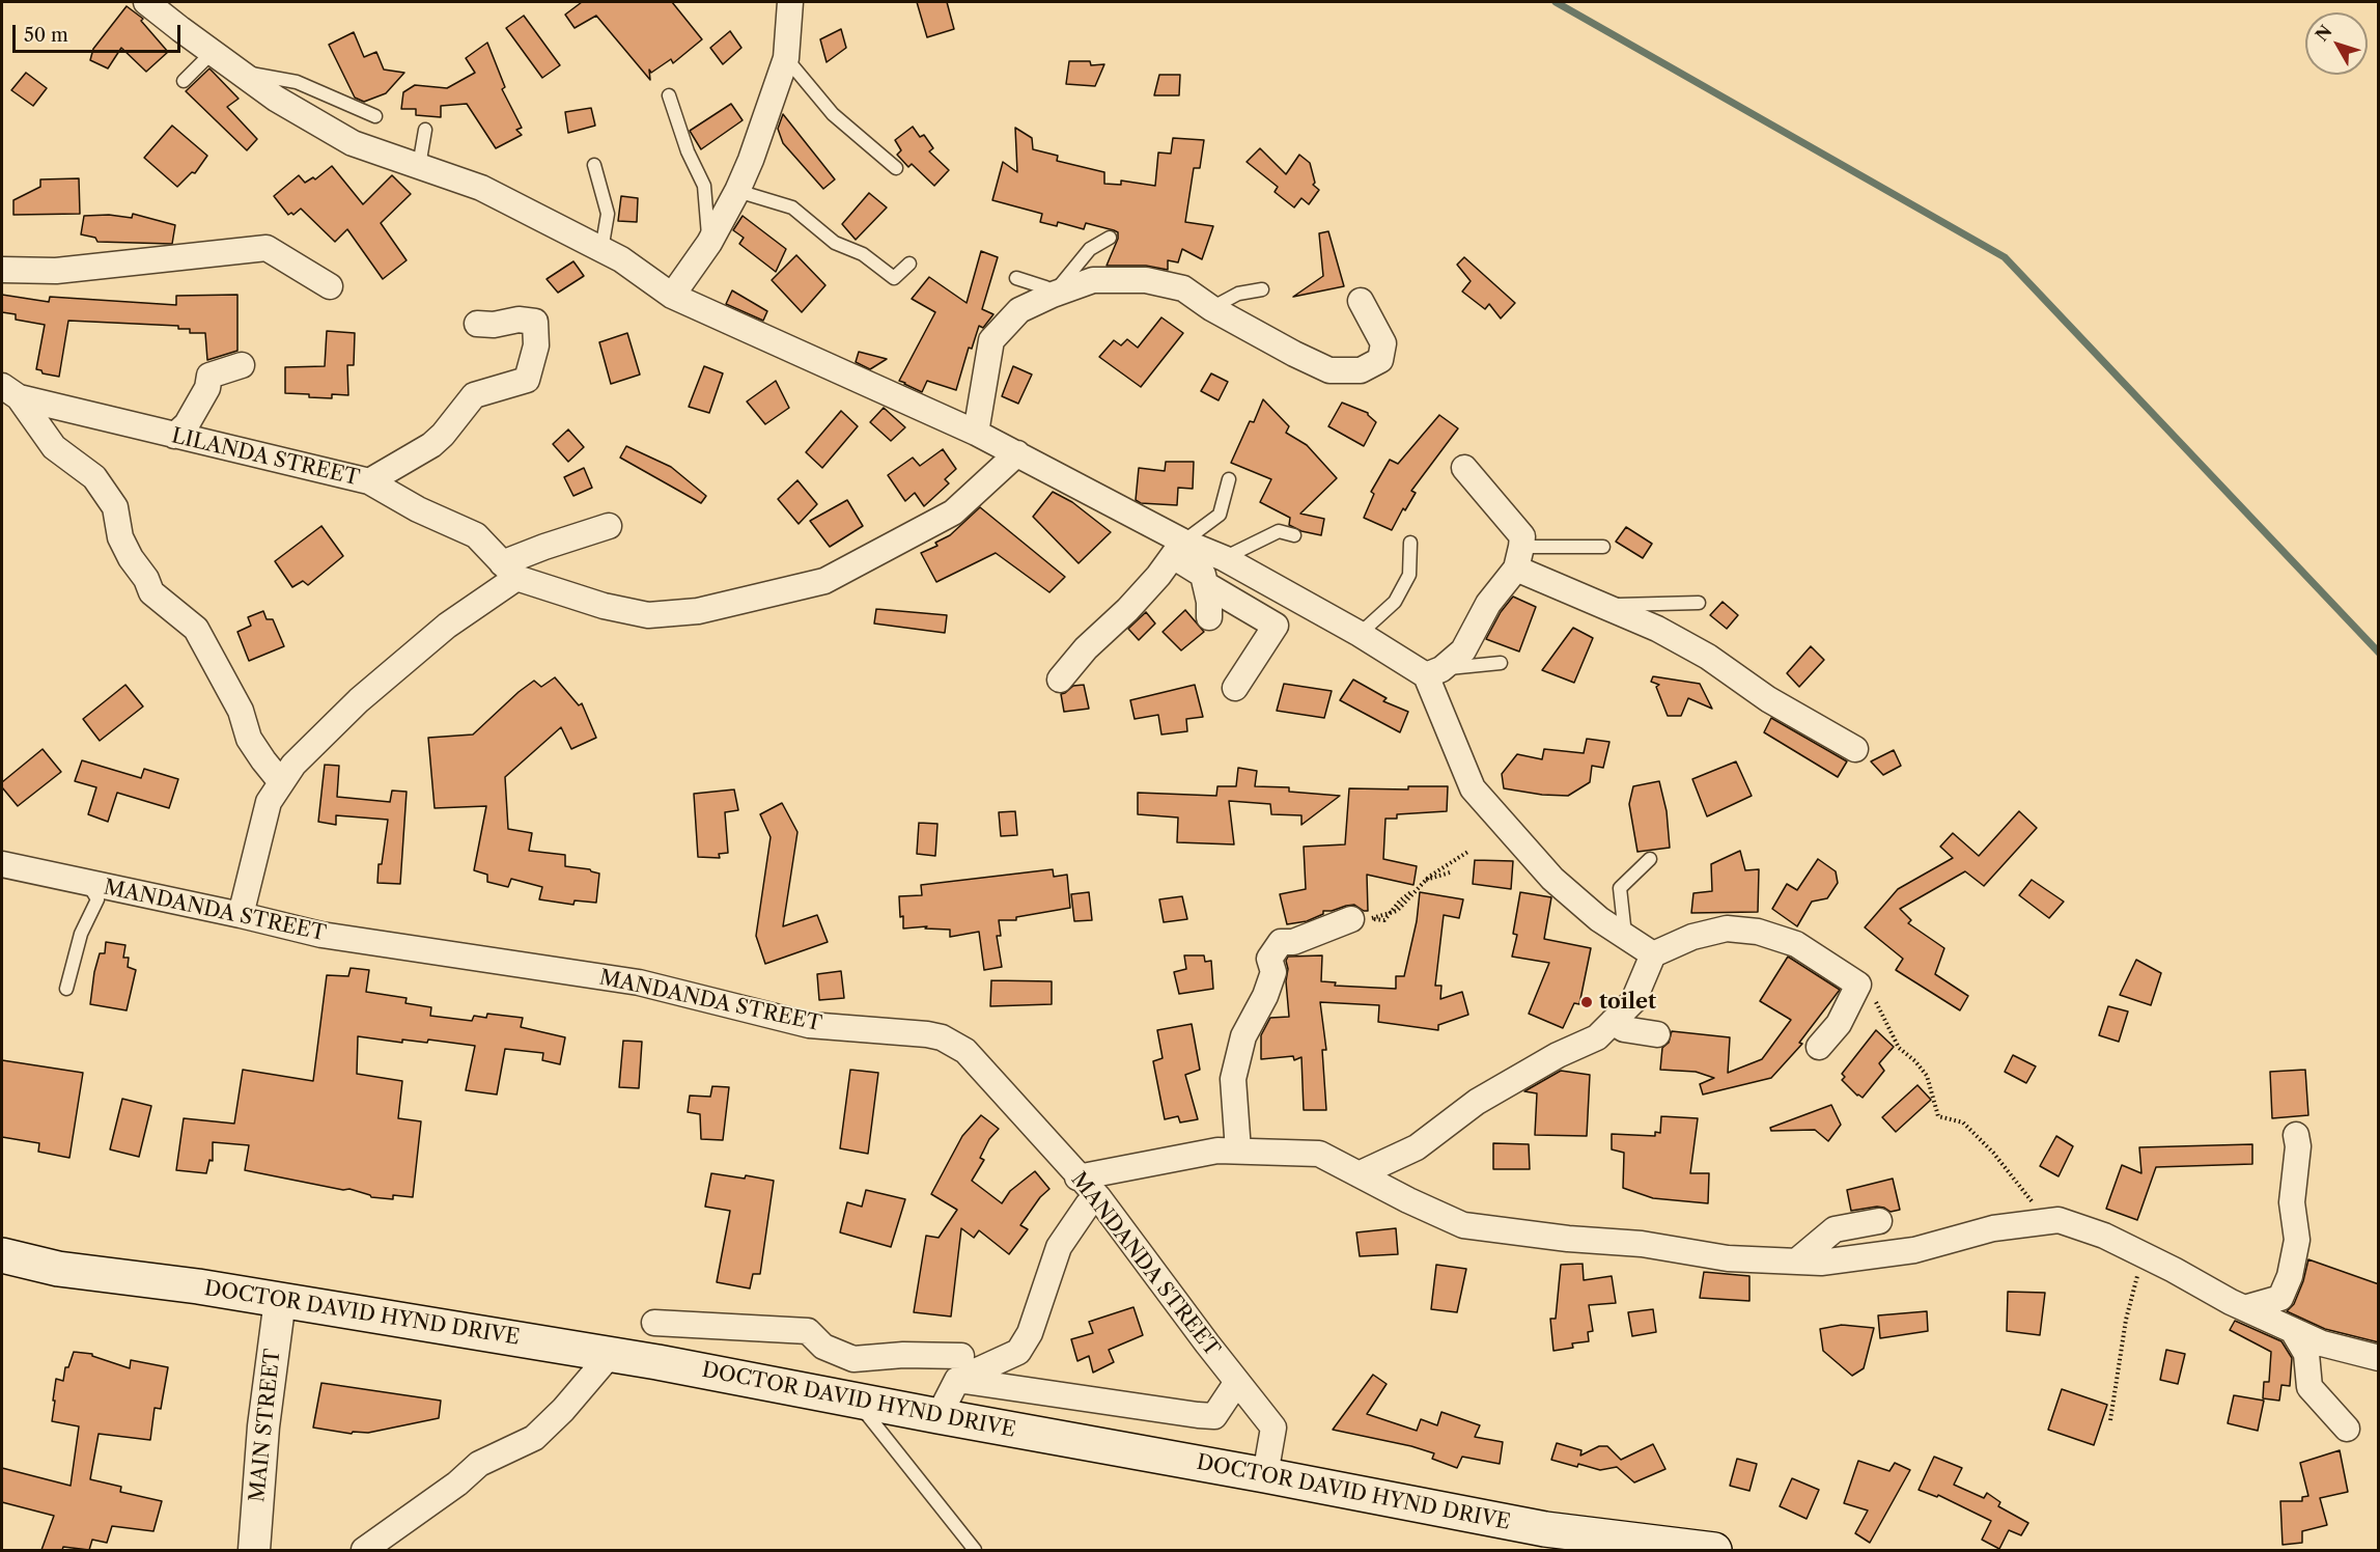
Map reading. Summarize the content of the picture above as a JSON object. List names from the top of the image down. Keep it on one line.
{"streets":{"main road":["DOCTOR DAVID HYND DRIVE"],"street":["LILANDA STREET","MANDANDA STREET","MAIN STREET"]},"crossings":[["MANDANDA STREET","DOCTOR DAVID HYND DRIVE"],["DOCTOR DAVID HYND DRIVE","MAIN STREET"]],"places":["toilet"],"scale_bar":"50 m","north":"top left"}
